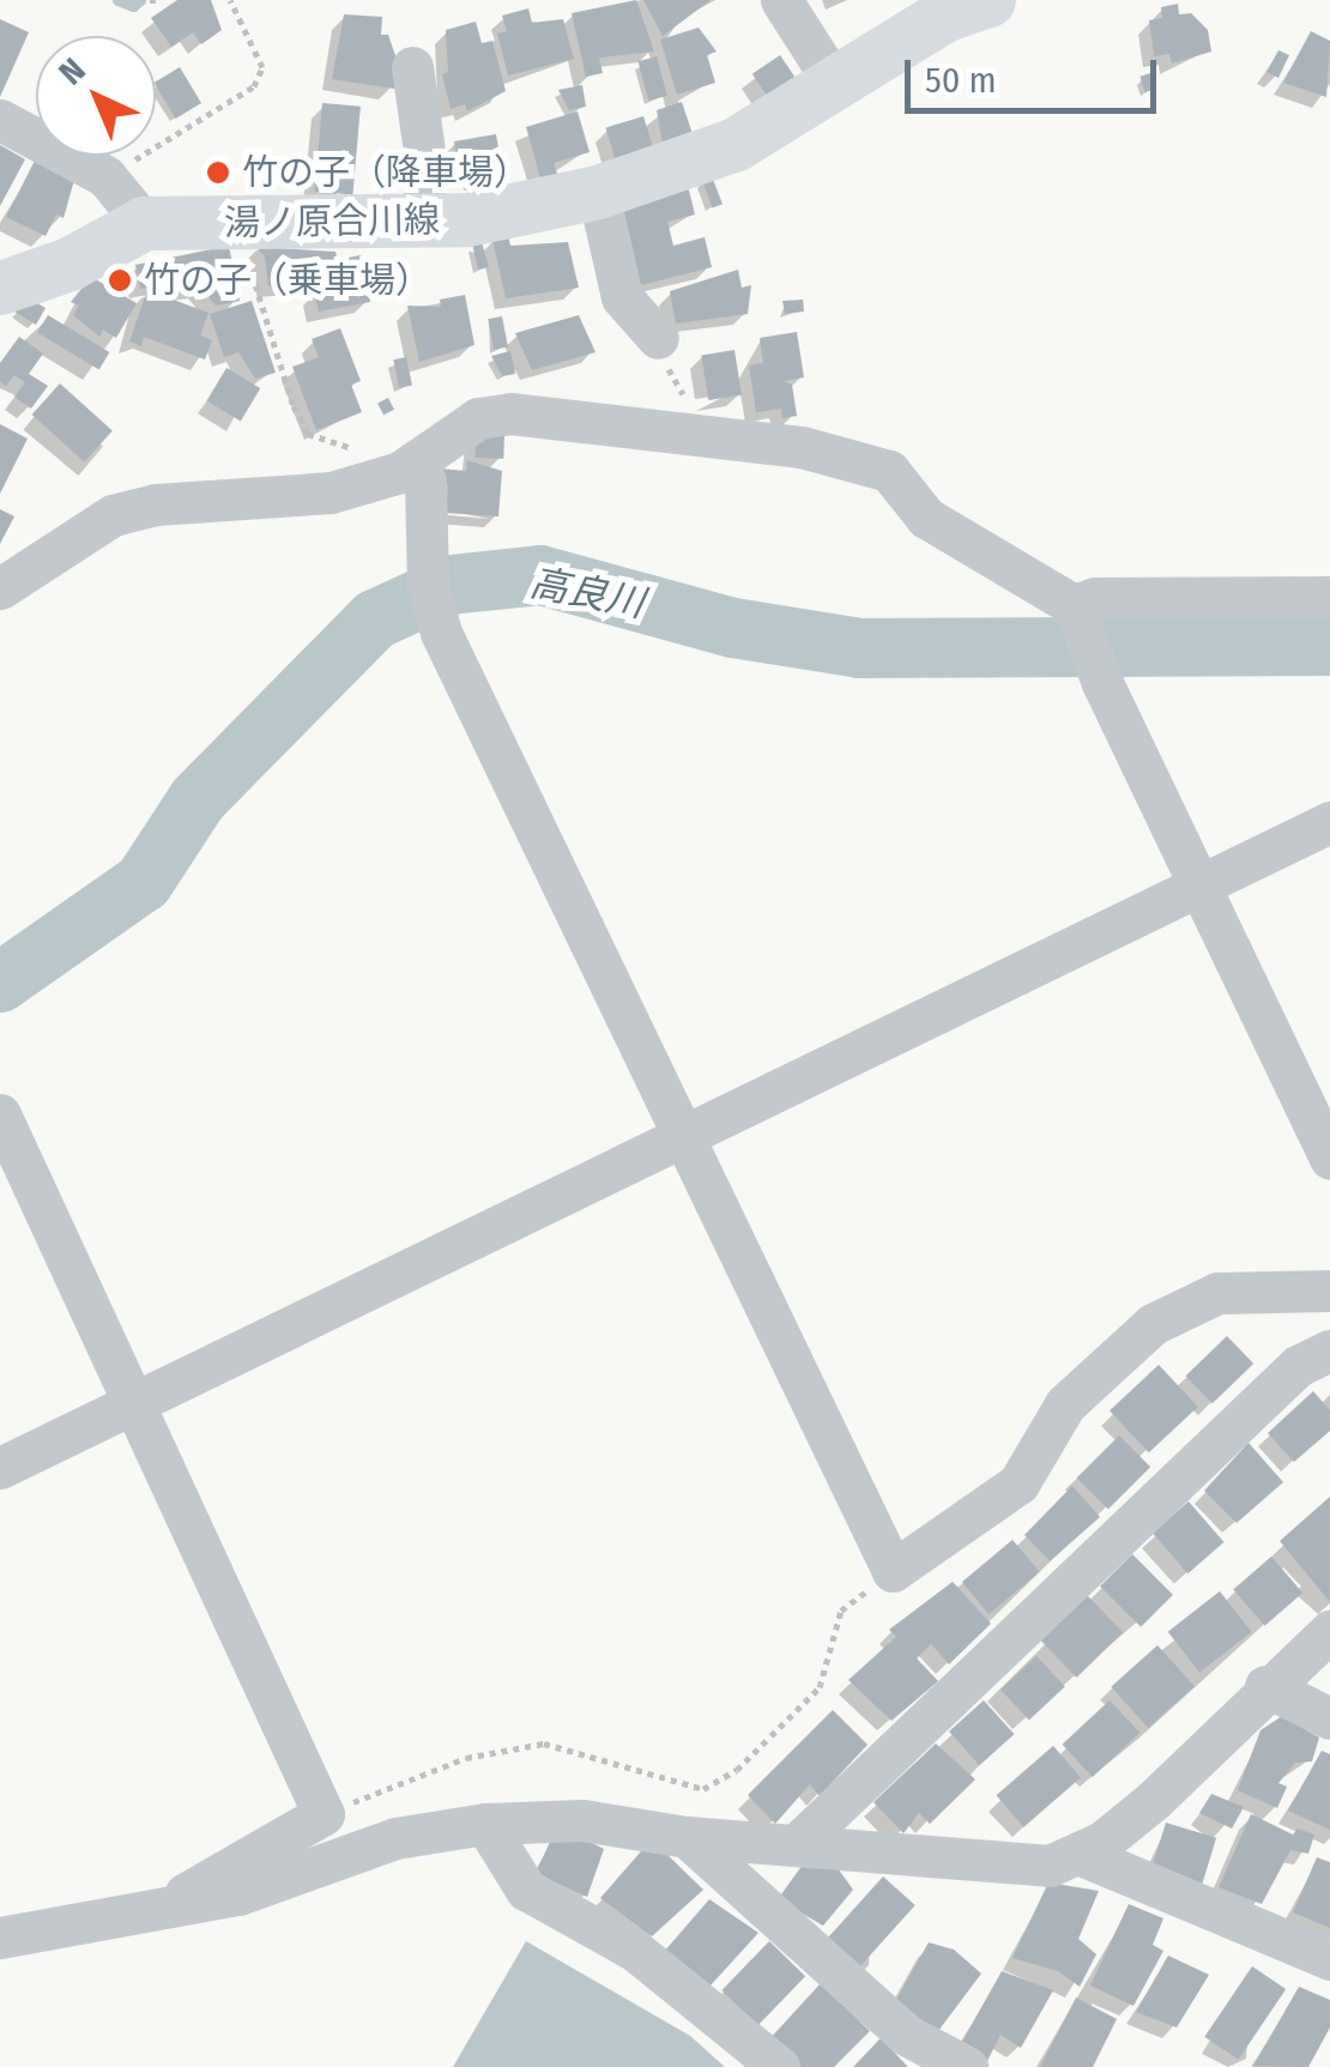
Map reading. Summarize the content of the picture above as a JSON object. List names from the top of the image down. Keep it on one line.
{"streets":{"main road":["湯ノ原合川線"]},"water":["高良川"],"places":["竹の子（降車場）","竹の子（乗車場）"],"scale_bar":"50 m","north":"top left"}
